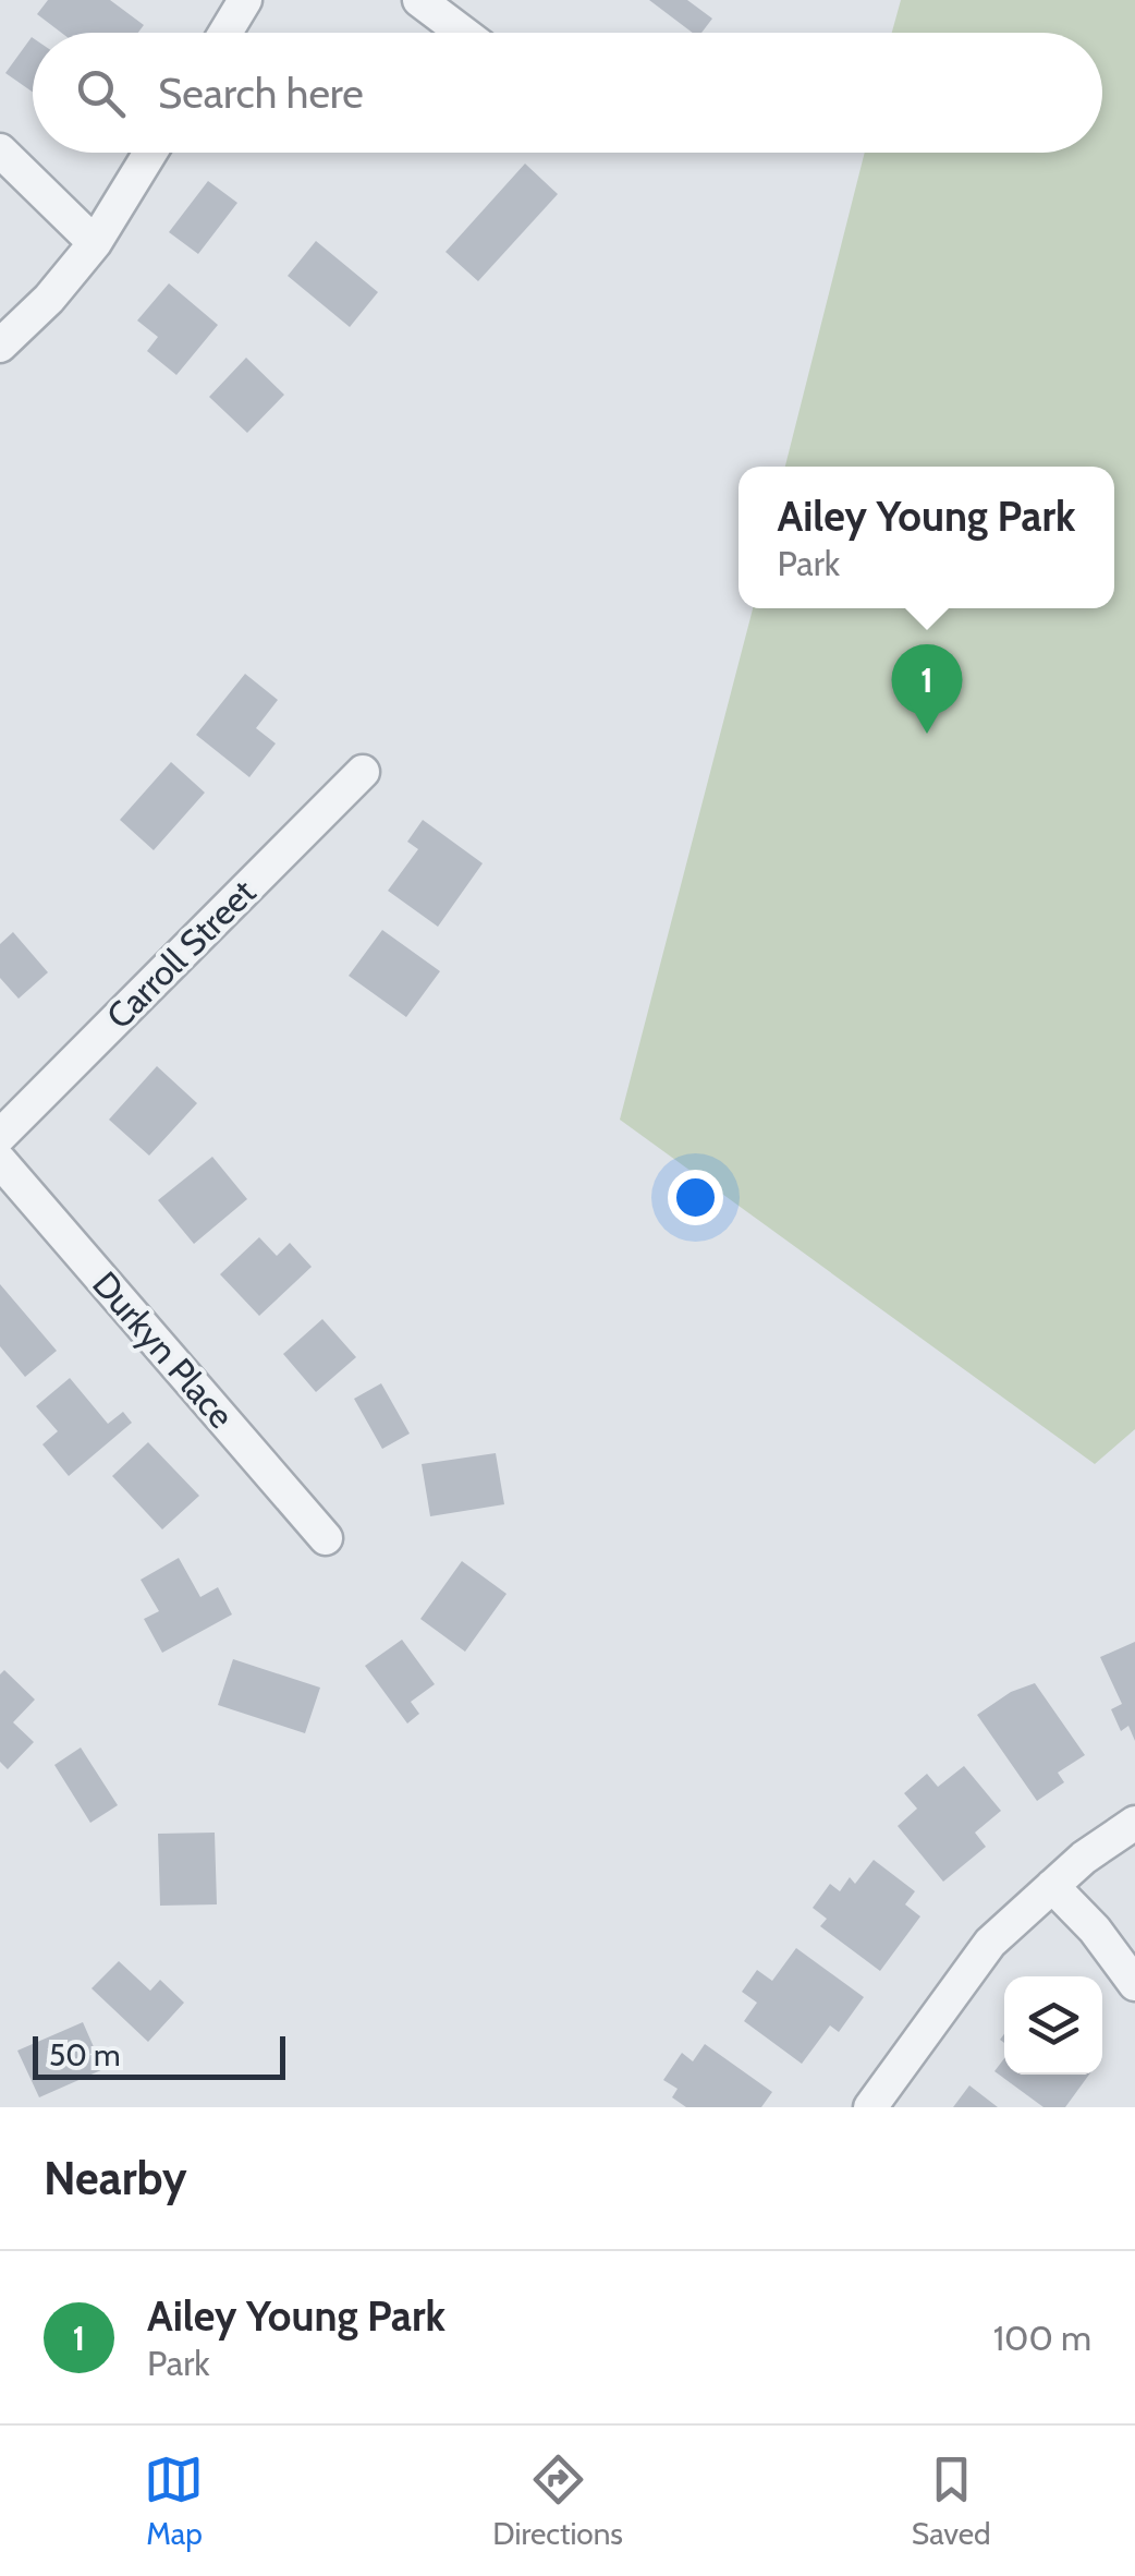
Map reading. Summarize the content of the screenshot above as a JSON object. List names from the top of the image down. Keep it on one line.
{"streets":{"street":["Carroll Street","Durkyn Place"]},"scale_bar":"50 m","page":{"search":"Search here","popup":["Ailey Young Park","Park"],"pins":"1","scale":"50 m","heading":"Nearby","list":[{"mark":"1","name":"Ailey Young Park","note":"Park","value":"100 m"}],"nav":["Map","Directions","Saved"]}}
